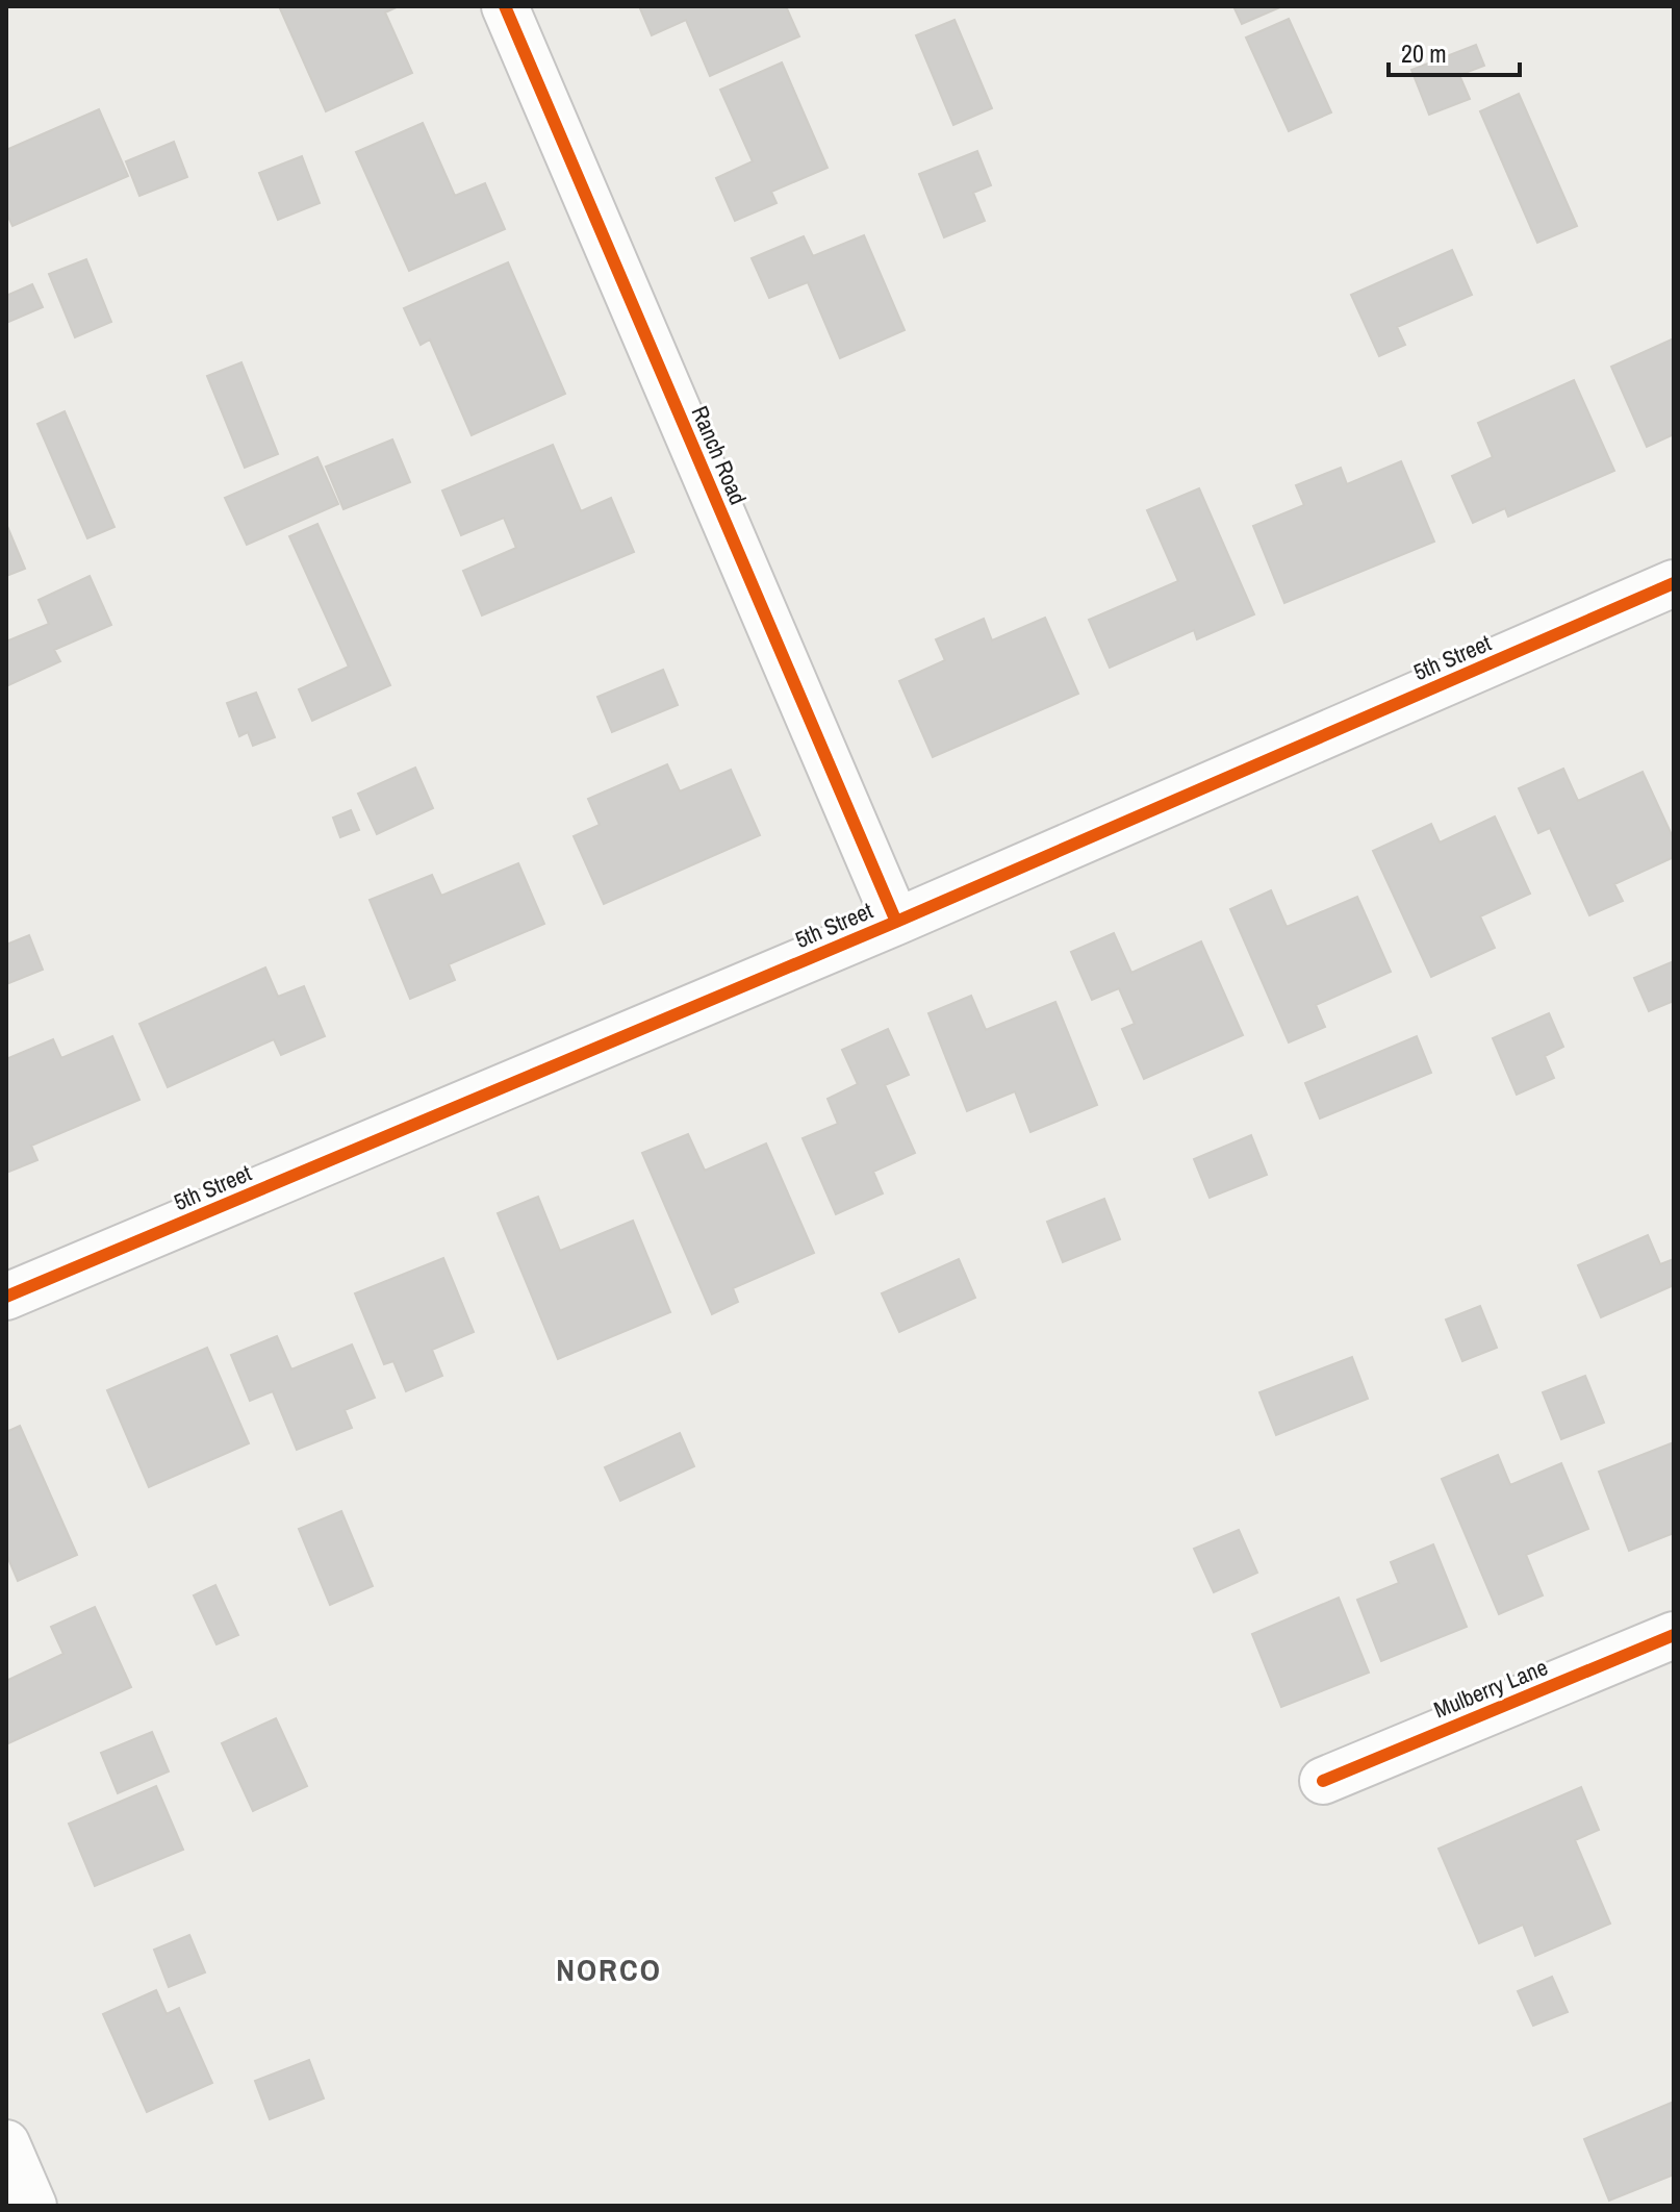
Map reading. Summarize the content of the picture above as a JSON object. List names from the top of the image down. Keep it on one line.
{"streets":{"street":["Ranch Road","5th Street","Mulberry Lane"]},"crossings":[["Ranch Road","5th Street"]],"districts":["NORCO"],"scale_bar":"20 m"}
